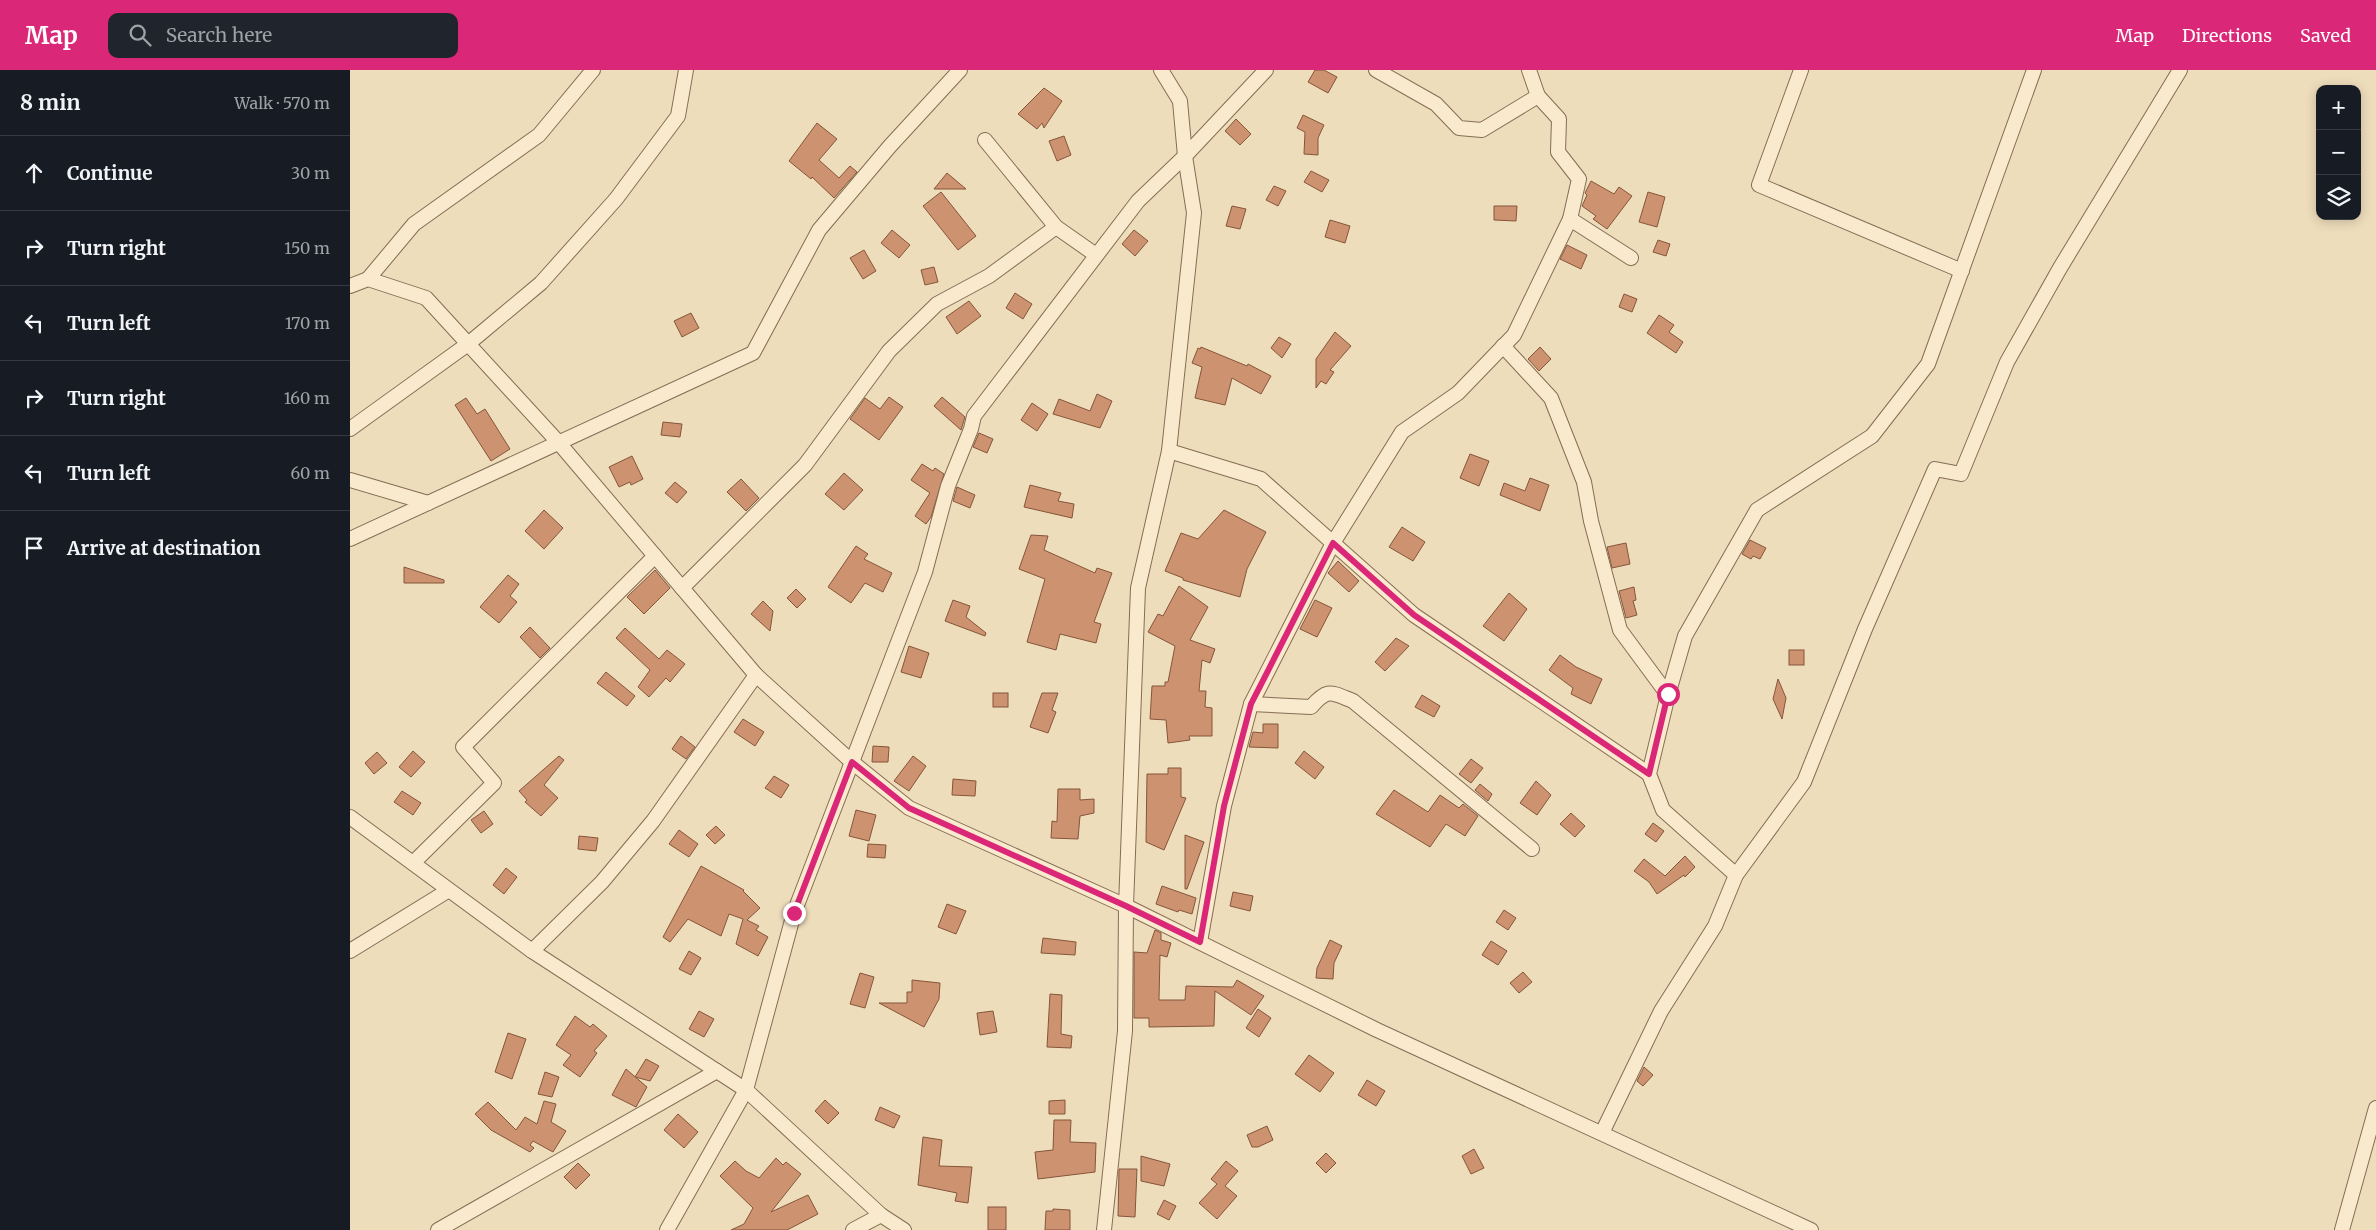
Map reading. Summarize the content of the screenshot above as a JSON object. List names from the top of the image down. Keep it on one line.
{"page":{"header":"Map","search":"Search here","nav":["Map","Directions","Saved"],"heading":["8 min","Walk · 570 m"],"map_buttons":["+","−"],"list":[["Continue","30 m"],["Turn right","150 m"],["Turn left","170 m"],["Turn right","160 m"],["Turn left","60 m"],"Arrive at destination"]}}
